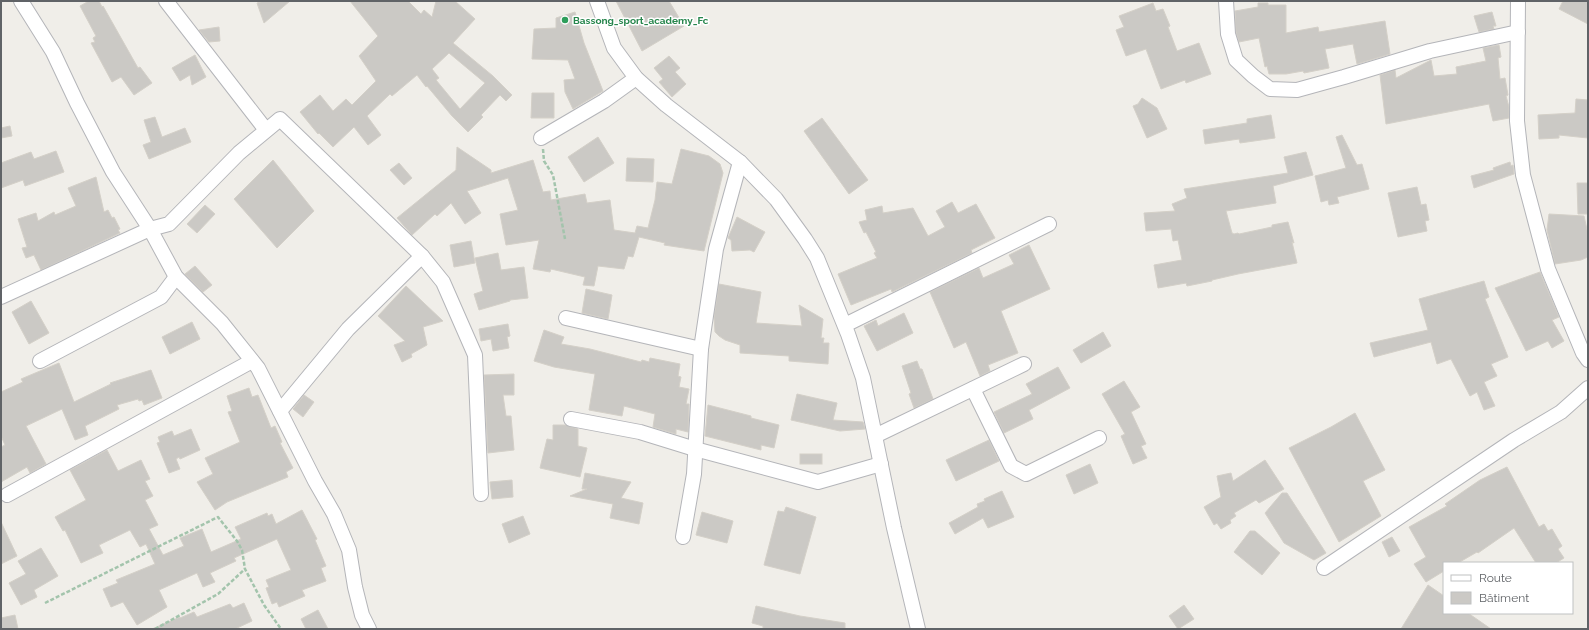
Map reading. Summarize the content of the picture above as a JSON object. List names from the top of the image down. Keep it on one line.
{"places":["Bassong_sport_academy_Fc"],"legend":["Route","Bâtiment"]}
